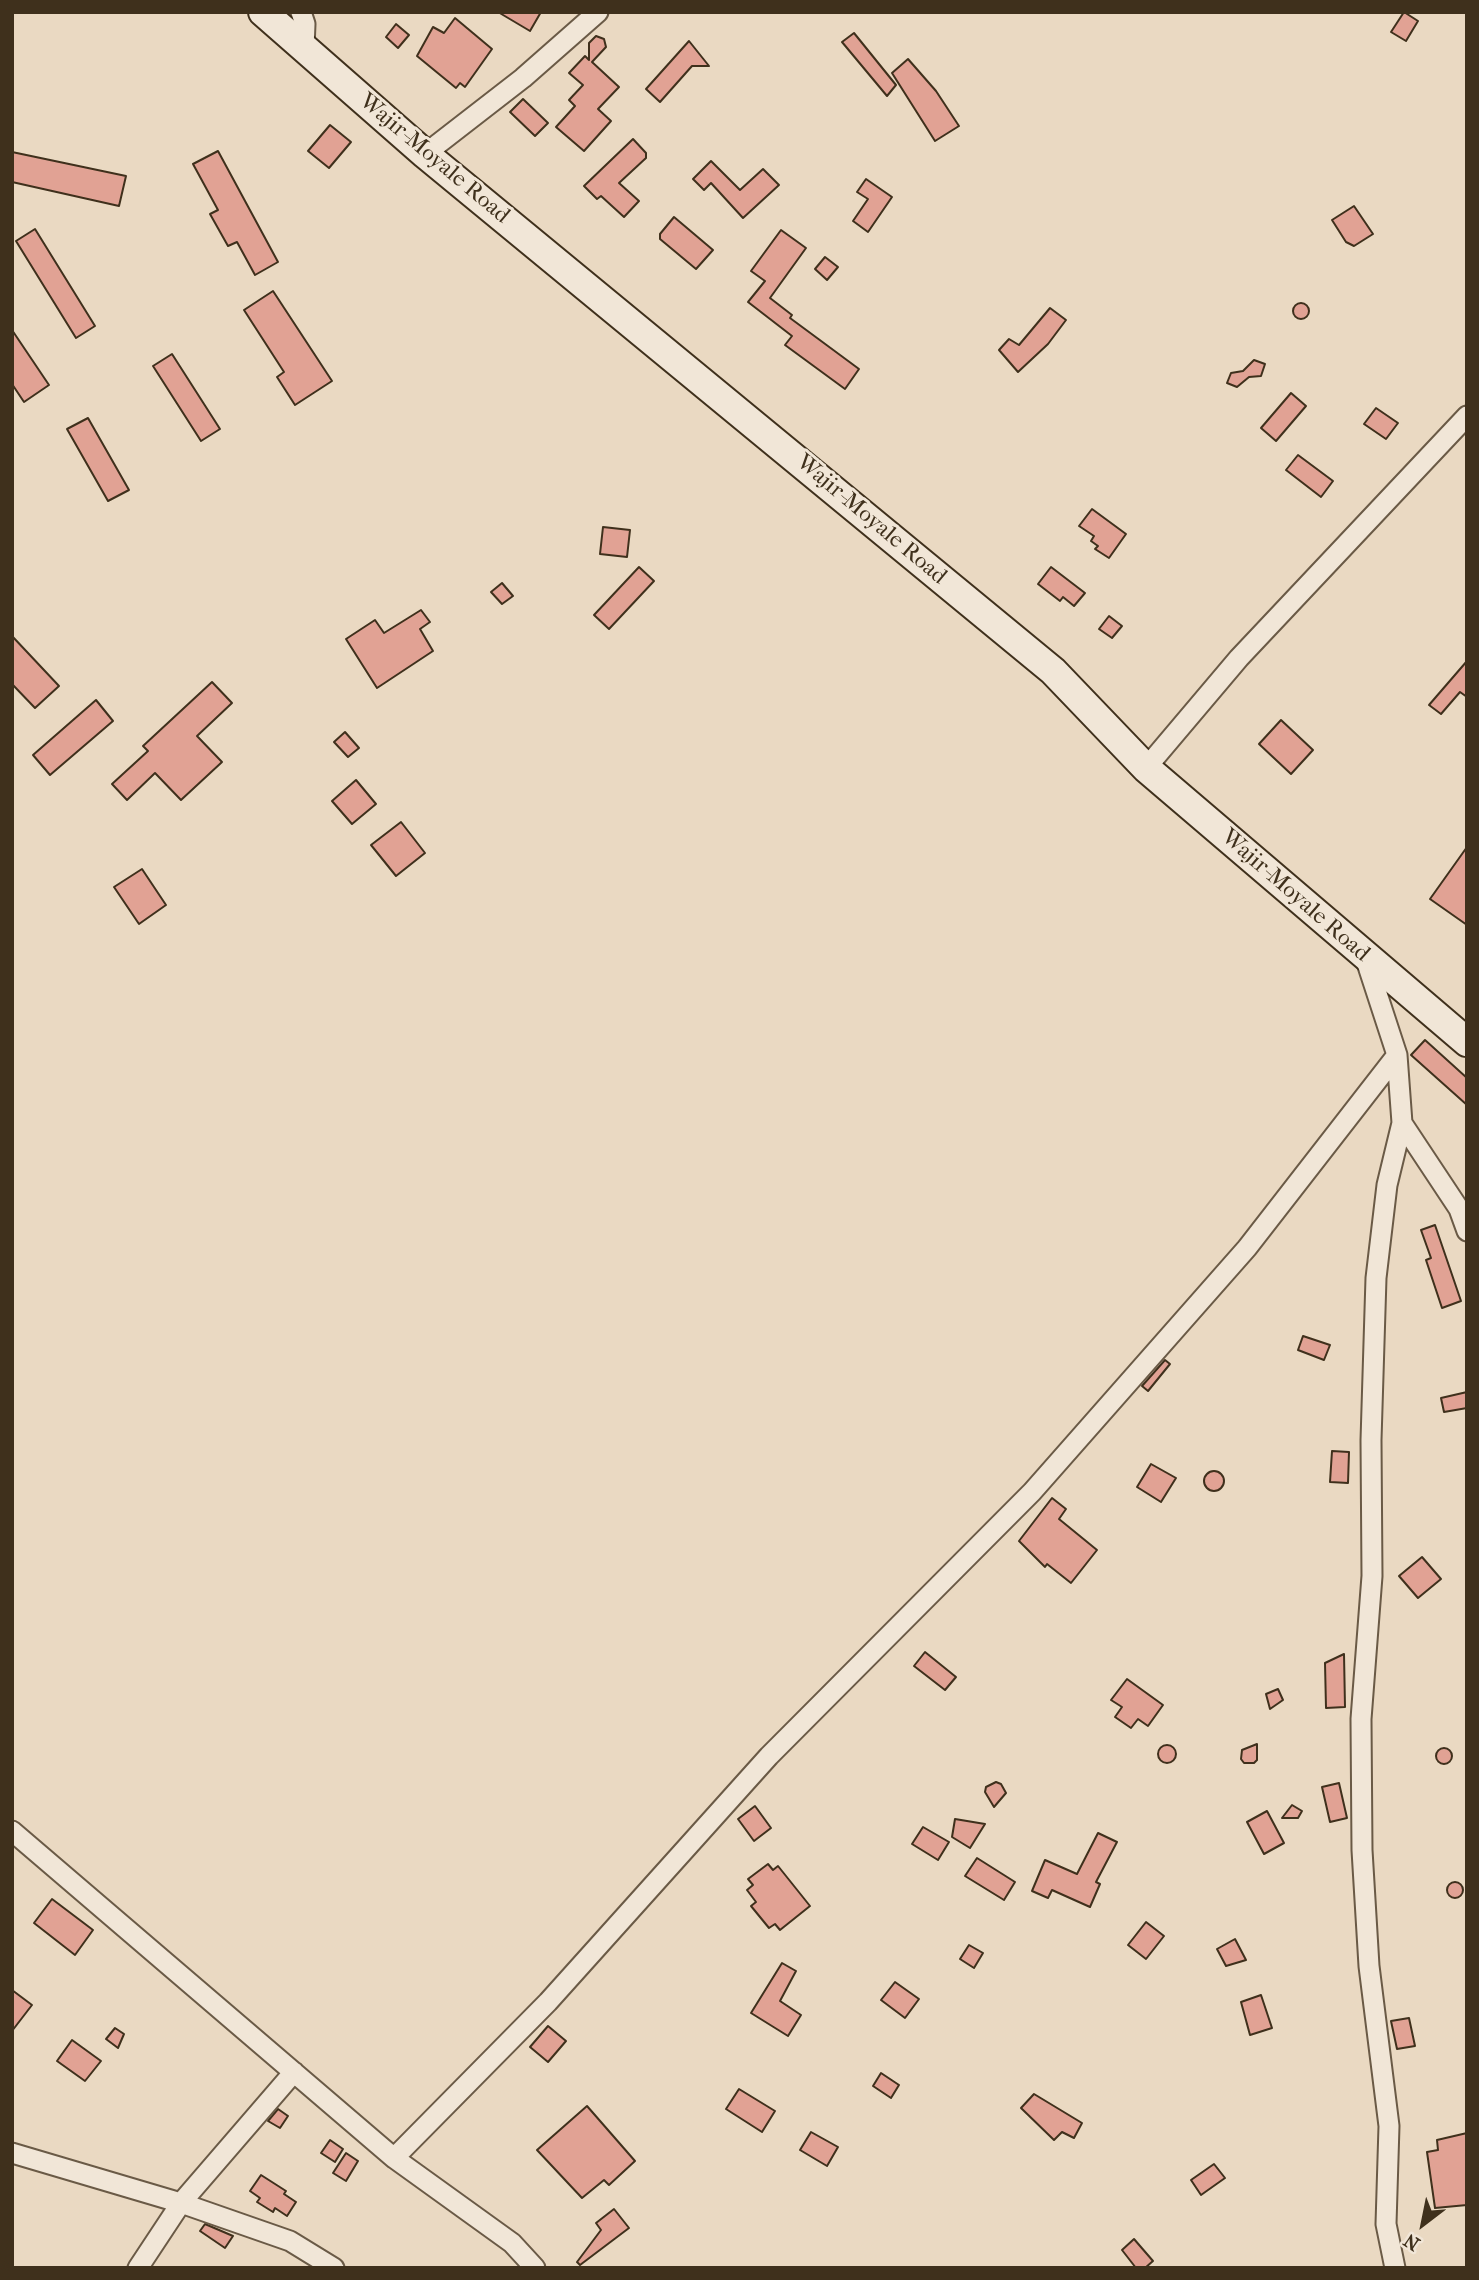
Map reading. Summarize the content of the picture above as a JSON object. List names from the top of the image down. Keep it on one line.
{"streets":{"main road":["Wajir-Moyale Road"]},"north":"bottom left"}
